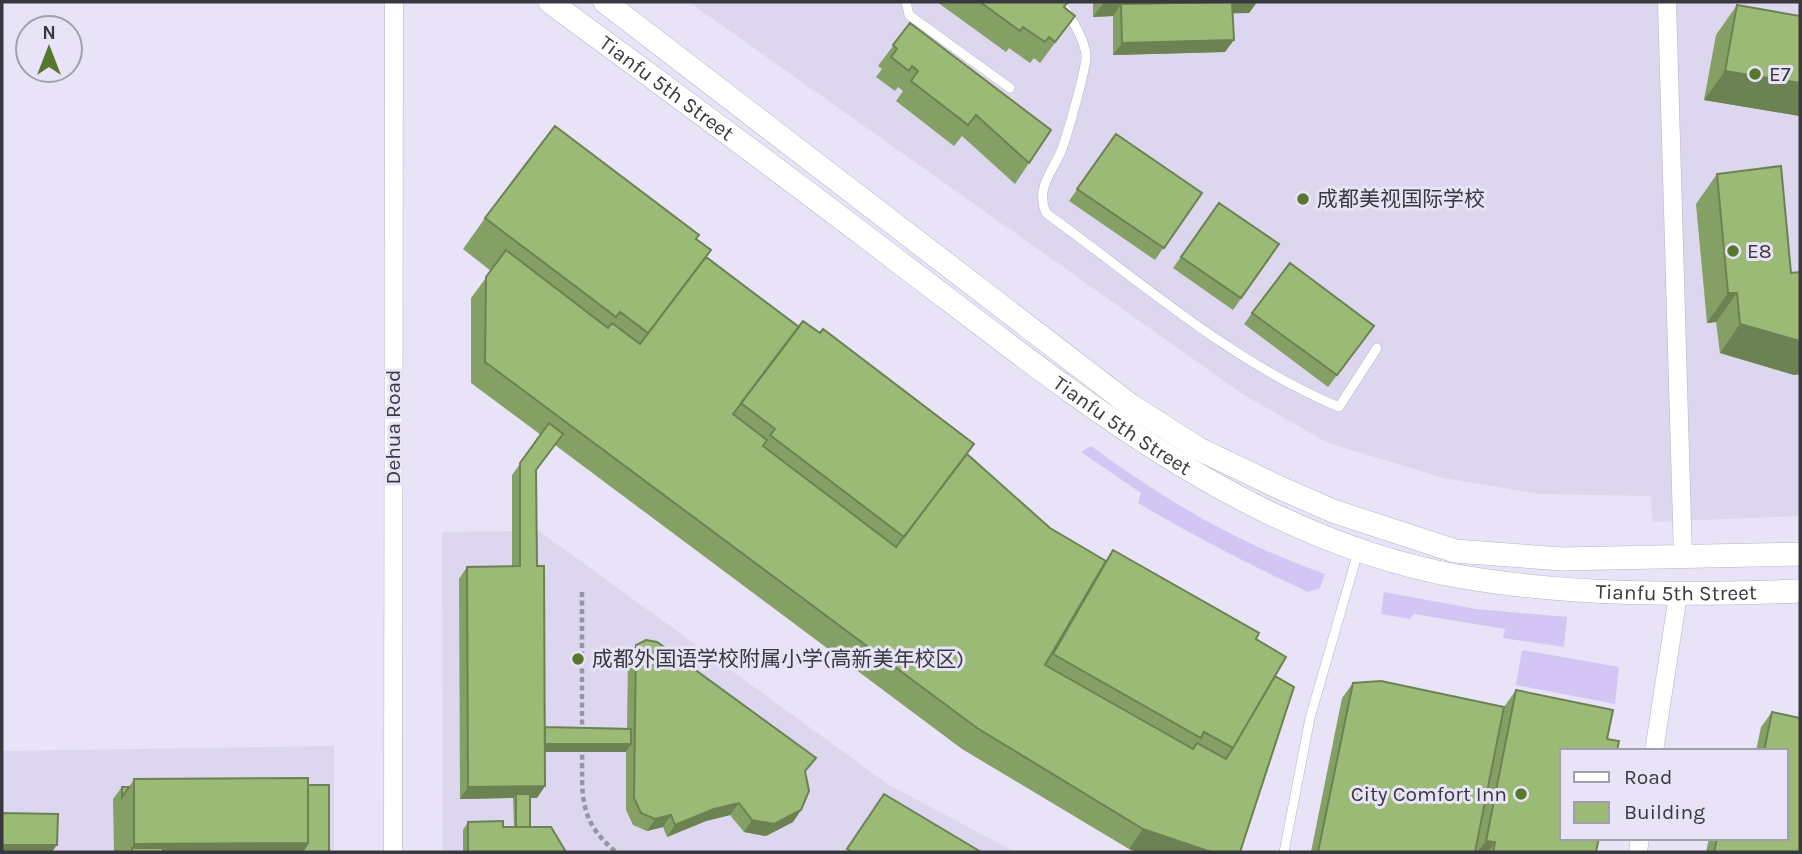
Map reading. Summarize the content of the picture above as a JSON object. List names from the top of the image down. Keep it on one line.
{"streets":{"street":["Tianfu 5th Street","Dehua Road"]},"places":["E7","成都美视国际学校","E8","成都外国语学校附属小学(高新美年校区)","City Comfort Inn"],"legend":["Road","Building"],"north":"top"}
